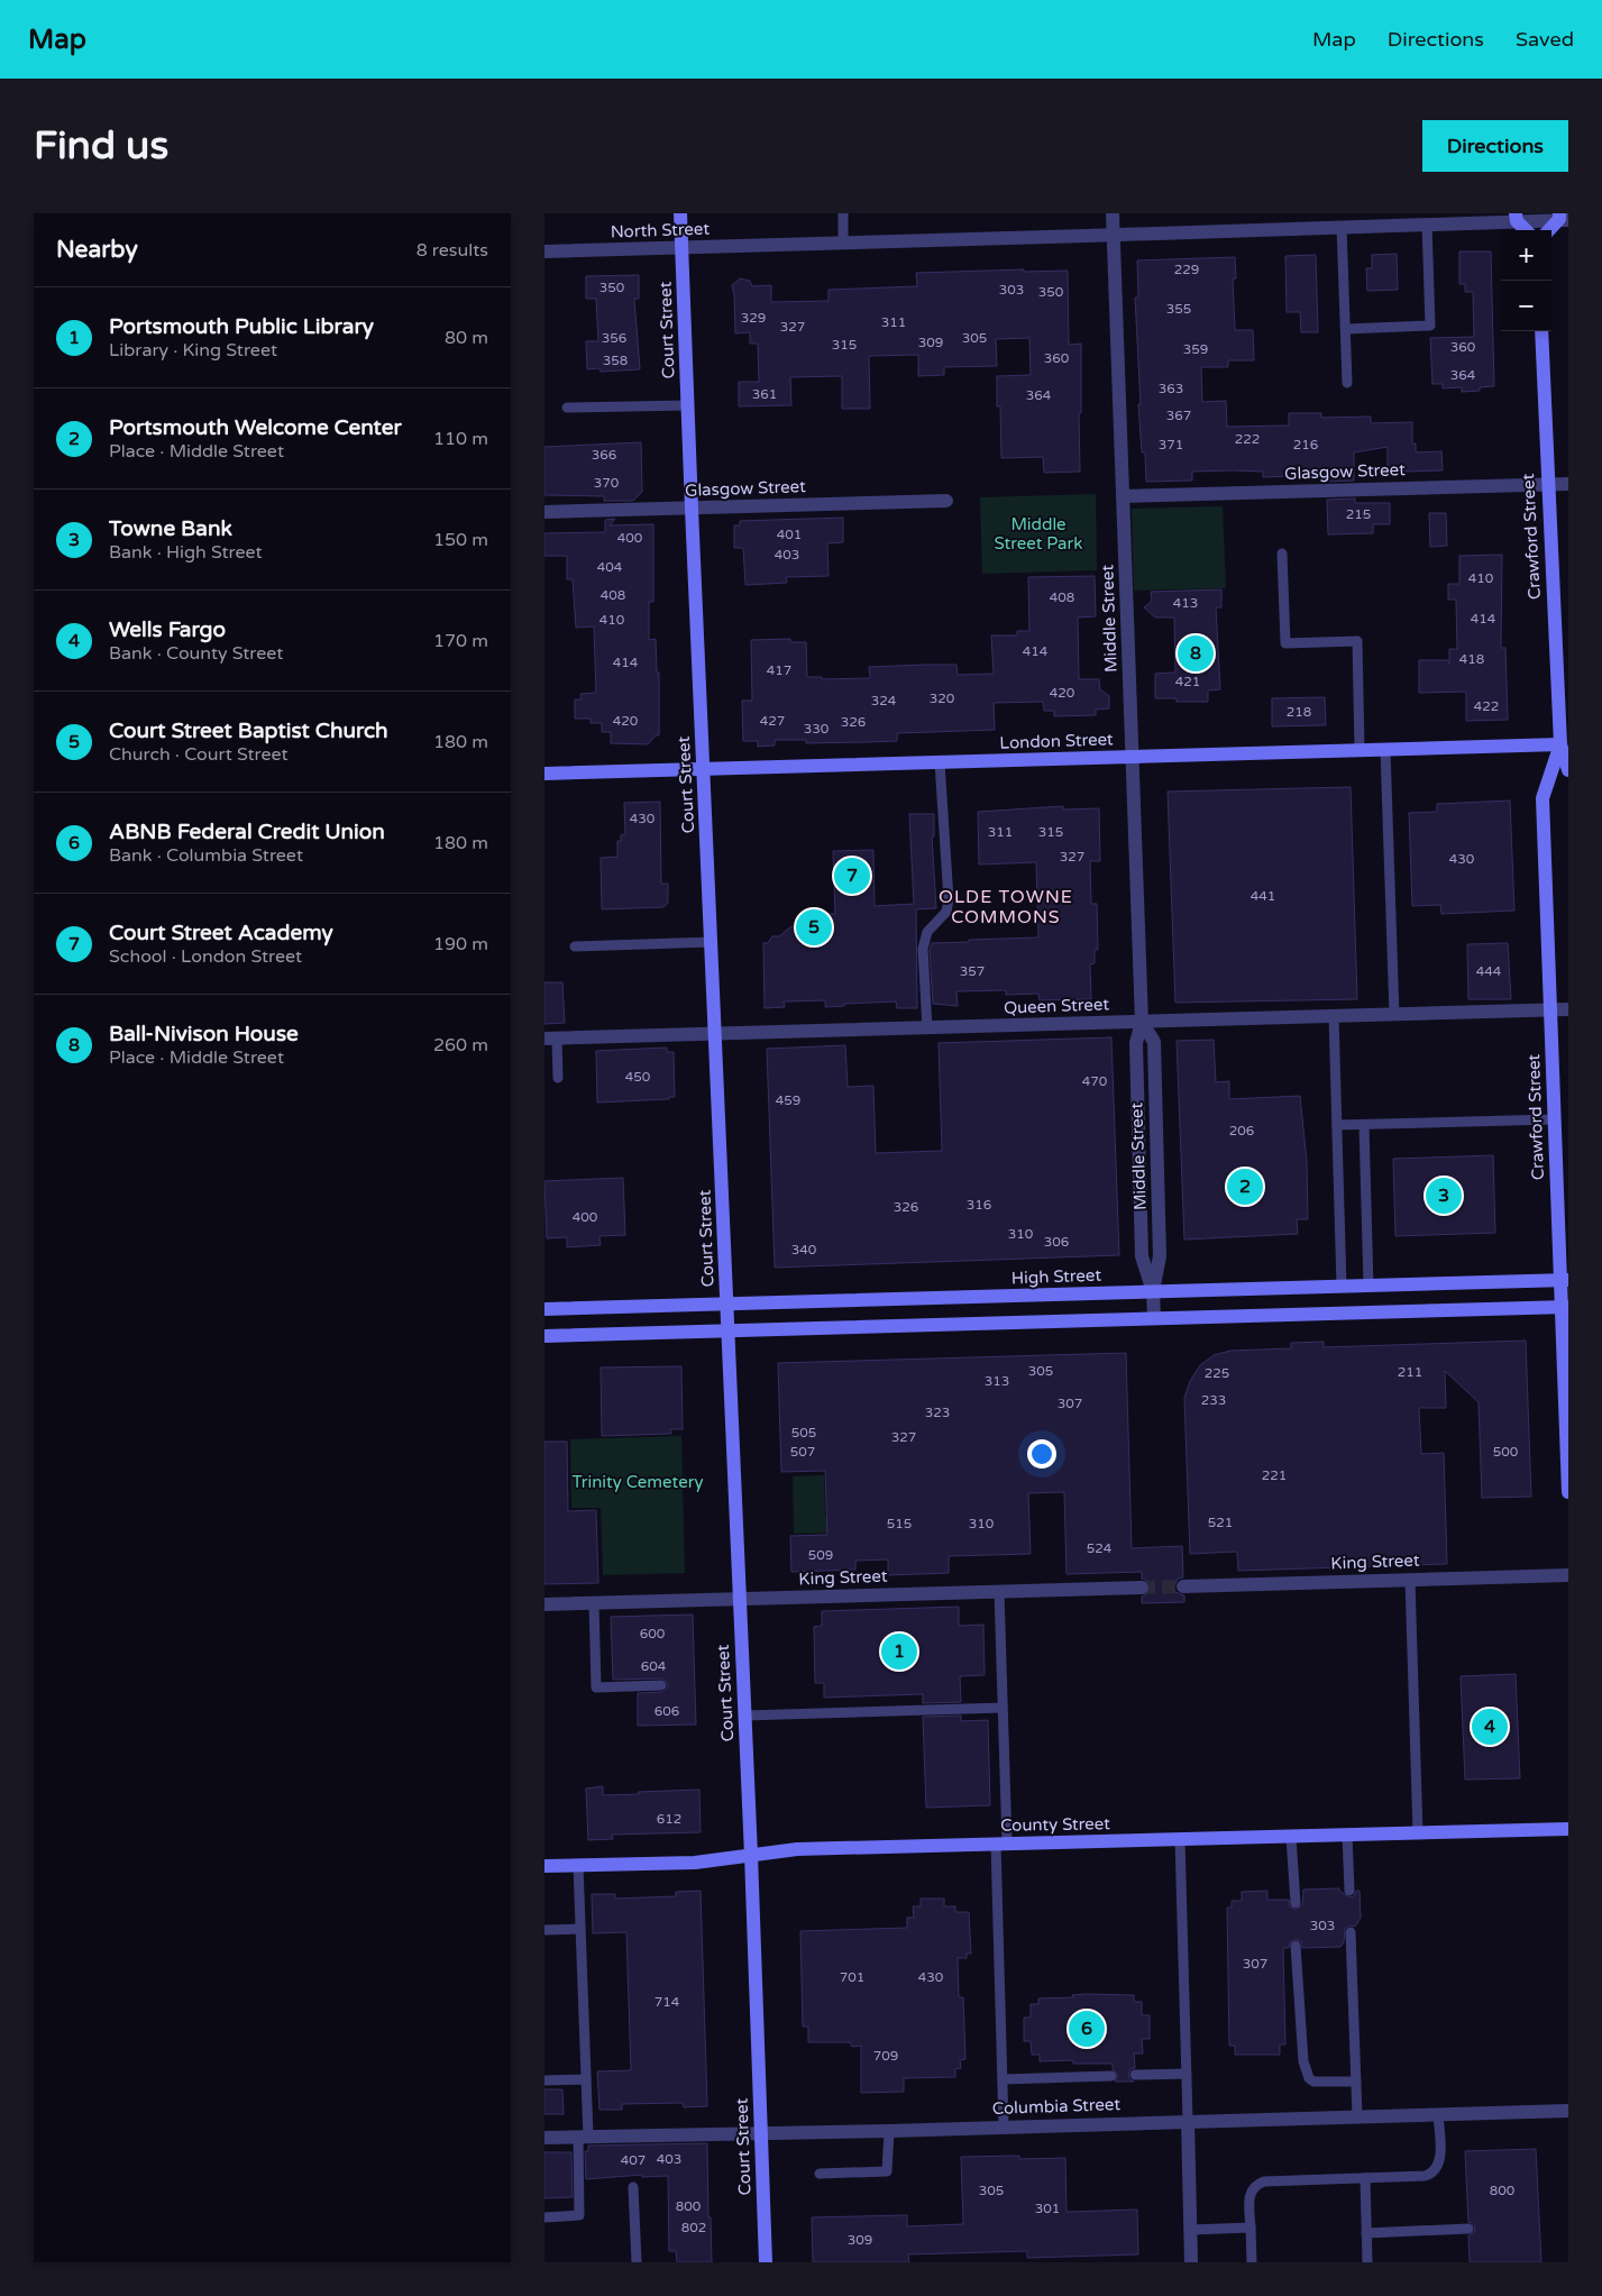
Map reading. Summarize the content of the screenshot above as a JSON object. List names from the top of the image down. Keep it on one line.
{"streets":{"main road":["Court Street","Crawford Street","London Street","High Street","County Street"],"street":["North Street","Glasgow Street","Middle Street","Queen Street","King Street","Columbia Street"]},"crossings":[["North Street","Court Street"],["North Street","Middle Street"],["Court Street","Glasgow Street"],["Court Street","London Street"],["Court Street","Queen Street"],["Court Street","High Street"],["Court Street","King Street"],["Court Street","County Street"],["Court Street","Columbia Street"],["Glasgow Street","Crawford Street"],["Glasgow Street","Middle Street"],["Crawford Street","London Street"],["Crawford Street","Queen Street"],["Crawford Street","High Street"],["Middle Street","London Street"],["Middle Street","Queen Street"],["Middle Street","High Street"]],"districts":["OLDE TOWNE COMMONS"],"parks":["Middle Street Park","Trinity Cemetery"],"house_numbers":["229","350","303","350","355","329","311","327","356","305","309","315","360","359","360","358","364","363","361","364","367","222","371","216","366","370","215","401","400","403","404","410","408","408","413","414","410","414","418","414","417","421","420","320","324","422","218","420","427","326","330","430","311","315","327","430","441","357","444","450","470","459","206","316","326","400","310","306","340","305","211","225","313","233","307","323","505","327","507","500","221","521","515","310","524","509","600","604","606","612","303","307","701","430","714","709","403","407","305","800","800","301","802","309"],"page":{"header":"Map","nav":["Map","Directions","Saved"],"buttons":"Directions","title":"Find us","heading":["Nearby","8 results"],"map_buttons":["+","−"],"list":[{"mark":"1","name":"Portsmouth Public Library","note":"Library · King Street","value":"80 m"},{"mark":"2","name":"Portsmouth Welcome Center","note":"Place · Middle Street","value":"110 m"},{"mark":"3","name":"Towne Bank","note":"Bank · High Street","value":"150 m"},{"mark":"4","name":"Wells Fargo","note":"Bank · County Street","value":"170 m"},{"mark":"5","name":"Court Street Baptist Church","note":"Church · Court Street","value":"180 m"},{"mark":"6","name":"ABNB Federal Credit Union","note":"Bank · Columbia Street","value":"180 m"},{"mark":"7","name":"Court Street Academy","note":"School · London Street","value":"190 m"},{"mark":"8","name":"Ball-Nivison House","note":"Place · Middle Street","value":"260 m"}],"pins":["8","7","5","2","3","1","4","6"]}}
